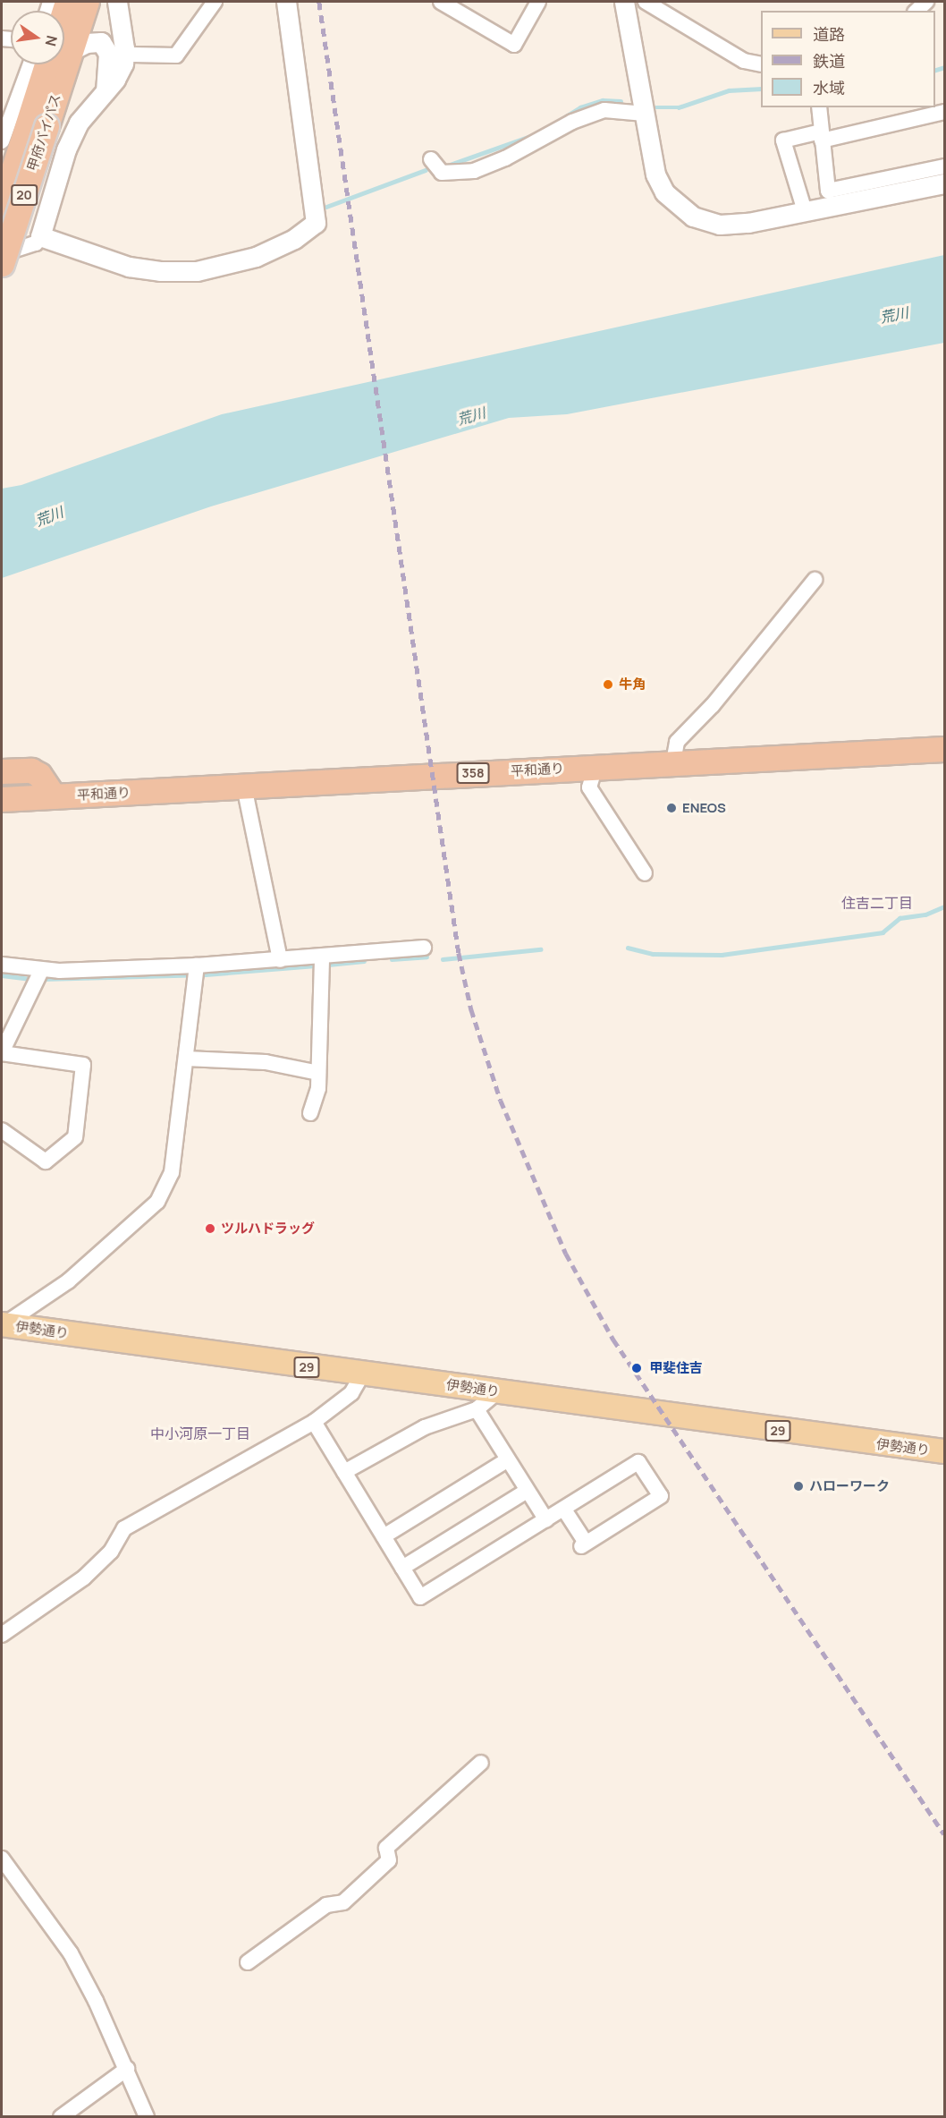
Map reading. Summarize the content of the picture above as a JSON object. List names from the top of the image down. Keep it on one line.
{"streets":{"highway":["甲府バイパス","20","平和通り","358"],"main road":["伊勢通り","29"]},"districts":["住吉二丁目","中小河原一丁目"],"water":["荒川"],"places":["牛角","ENEOS","ツルハドラッグ","甲斐住吉","ハローワーク"],"legend":["道路","鉄道","水域"],"north":"right"}
